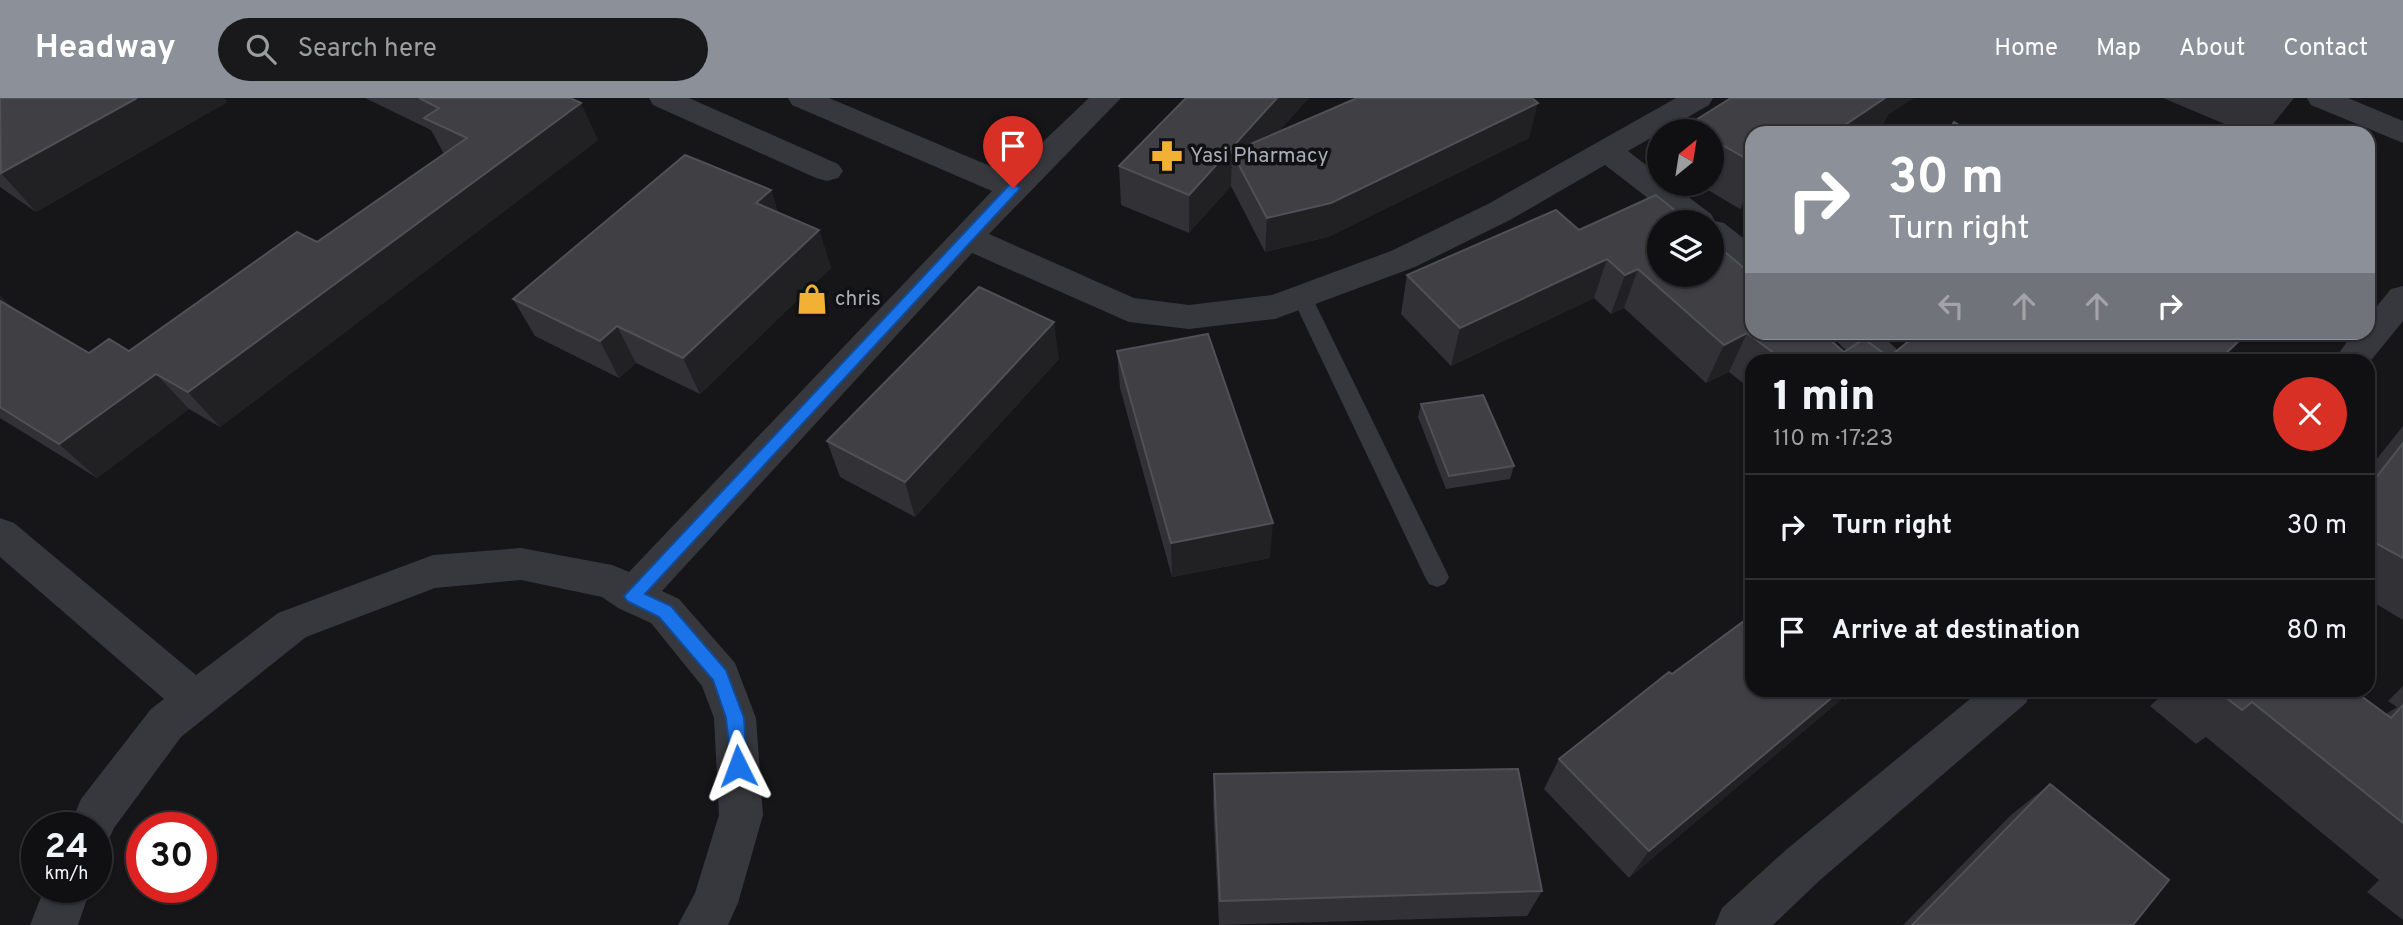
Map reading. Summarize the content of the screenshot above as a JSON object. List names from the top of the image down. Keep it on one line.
{"places":{"pharmacy":["Yasi Pharmacy"],"shop":["chris"]},"north":"top right","page":{"header":"Headway","search":"Search here","nav":["Home","Map","About","Contact"],"turn":["30 m","Turn right"],"heading":["1 min","110 m · 17:23"],"list":[{"name":"Turn right","value":"30 m"},{"name":"Arrive at destination","value":"80 m"}],"speed":"24 km/h","limit":"30"}}
